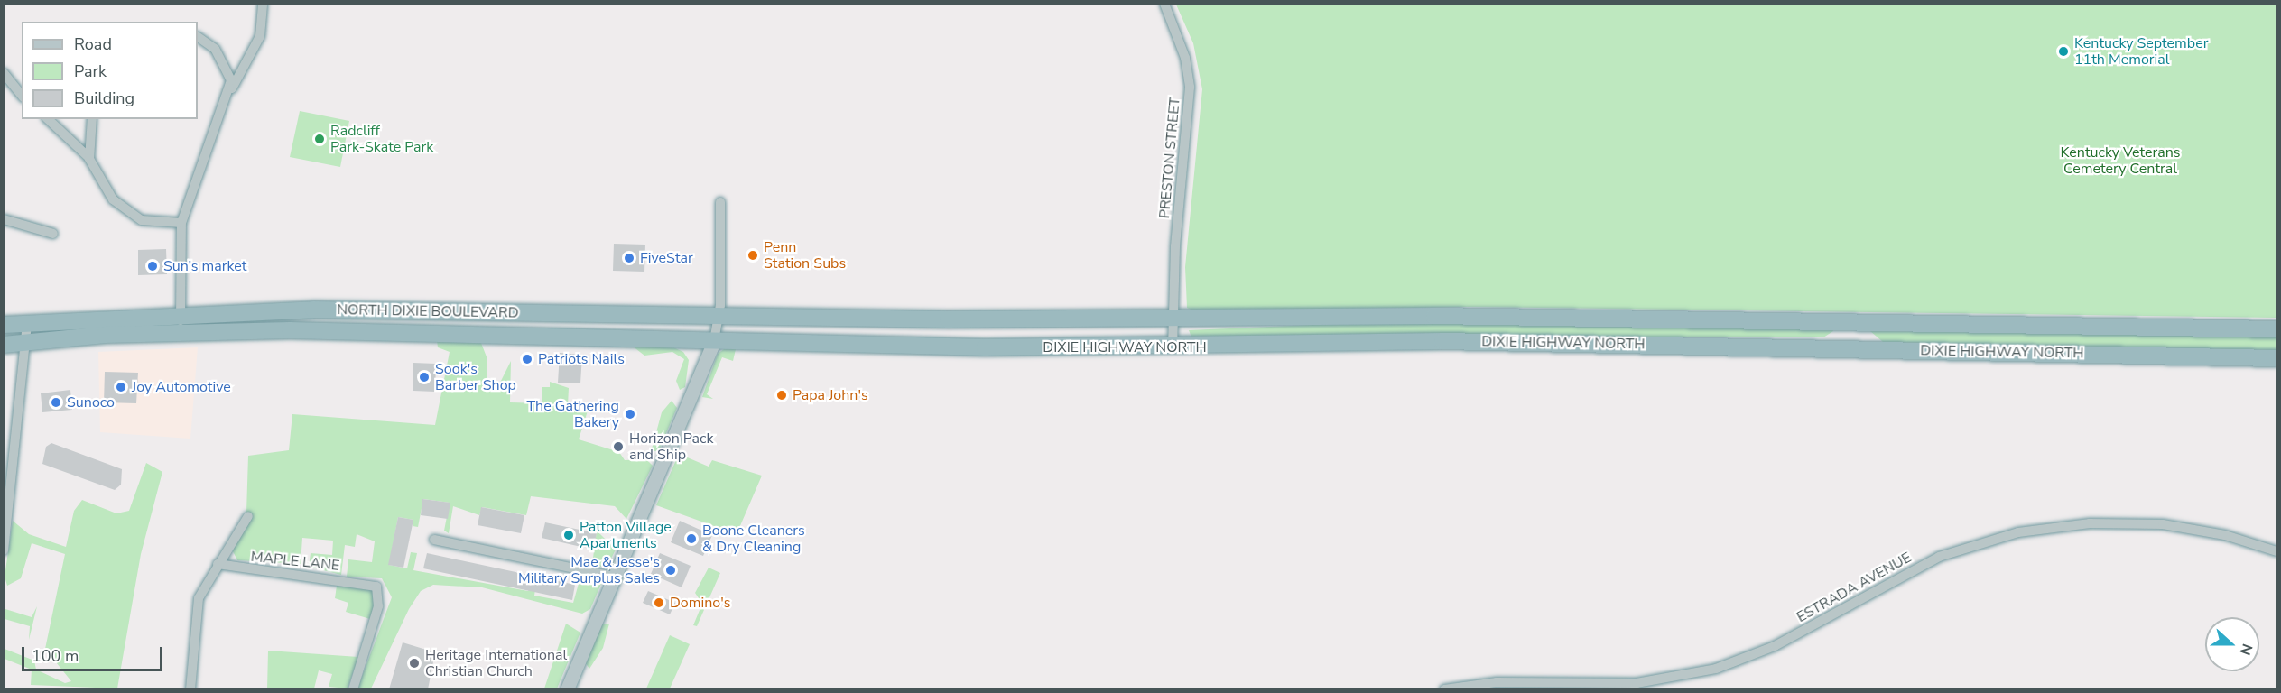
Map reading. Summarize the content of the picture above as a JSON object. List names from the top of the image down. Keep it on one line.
{"streets":{"highway":["NORTH DIXIE BOULEVARD","DIXIE HIGHWAY NORTH"],"street":["PRESTON STREET","MAPLE LANE","ESTRADA AVENUE"]},"crossings":[["PRESTON STREET","DIXIE HIGHWAY NORTH"],["NORTH DIXIE BOULEVARD","DIXIE HIGHWAY NORTH"]],"parks":["Kentucky Veterans Cemetery Central"],"places":["Kentucky September 11th Memorial","Radcliff Park-Skate Park","Penn Station Subs","FiveStar","Sun’s market","Patriots Nails","Sook's Barber Shop","Joy Automotive","Papa John's","Sunoco","The Gathering Bakery","Horizon Pack and Ship","Patton Village Apartments","Boone Cleaners & Dry Cleaning","Mae & Jesse's Military Surplus Sales","Domino's","Heritage International Christian Church"],"legend":["Road","Park","Building"],"scale_bar":"100 m","north":"right"}
